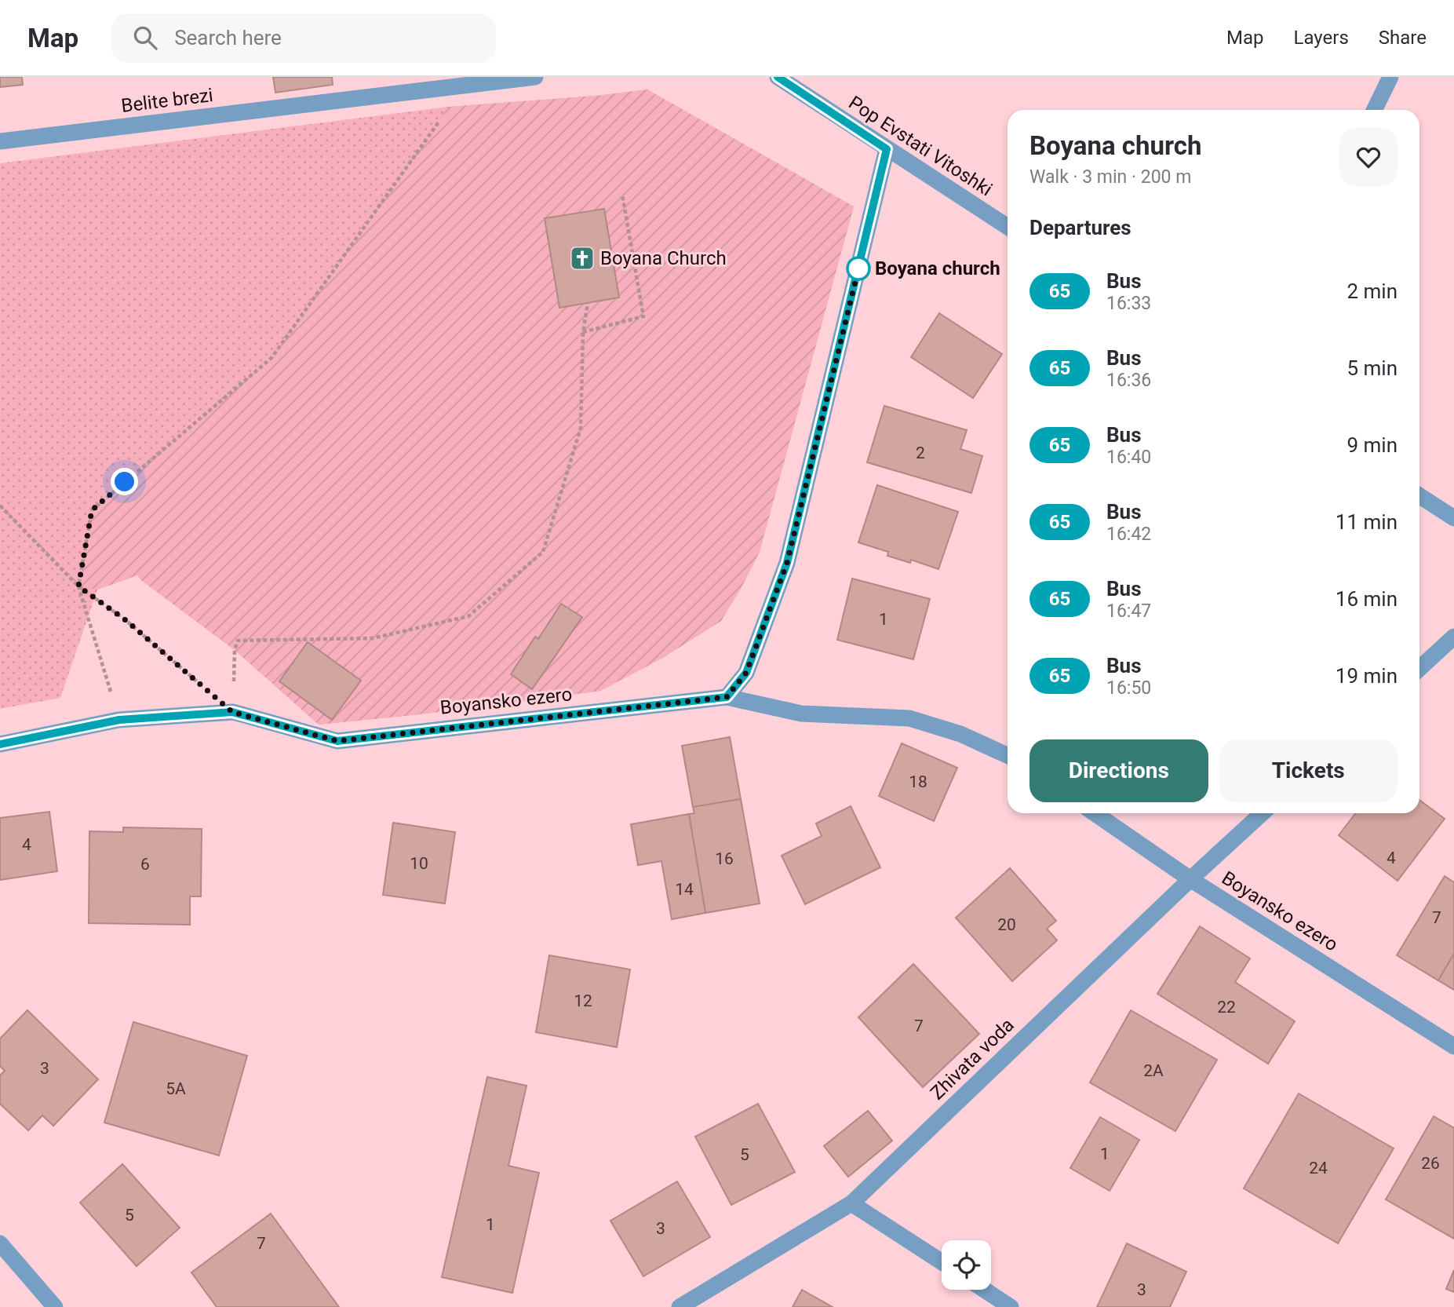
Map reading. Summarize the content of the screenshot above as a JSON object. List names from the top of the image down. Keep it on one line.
{"streets":{"street":["Belite brezi","Pop Evstati Vitoshki","Boyansko ezero","Zhivata voda"]},"crossings":[["Boyansko ezero","Zhivata voda"]],"places":{"church":["Boyana Church"],"other":["Boyana church"]},"lines":["bus line 65"],"house_numbers":["2","1","18","4","4","16","10","6","14","7","20","12","22","7","3","2А","5А","1","5","26","24","5","1","3","7","3"],"page":{"header":"Map","search":"Search here","nav":["Map","Layers","Share"],"heading":[["Boyana church","Walk · 3 min · 200 m"],"Departures"],"list":[{"mark":"65","name":"Bus","note":"16:33","value":"2 min"},{"mark":"65","name":"Bus","note":"16:36","value":"5 min"},{"mark":"65","name":"Bus","note":"16:40","value":"9 min"},{"mark":"65","name":"Bus","note":"16:42","value":"11 min"},{"mark":"65","name":"Bus","note":"16:47","value":"16 min"},{"mark":"65","name":"Bus","note":"16:50","value":"19 min"}],"buttons":["Directions","Tickets"]}}
